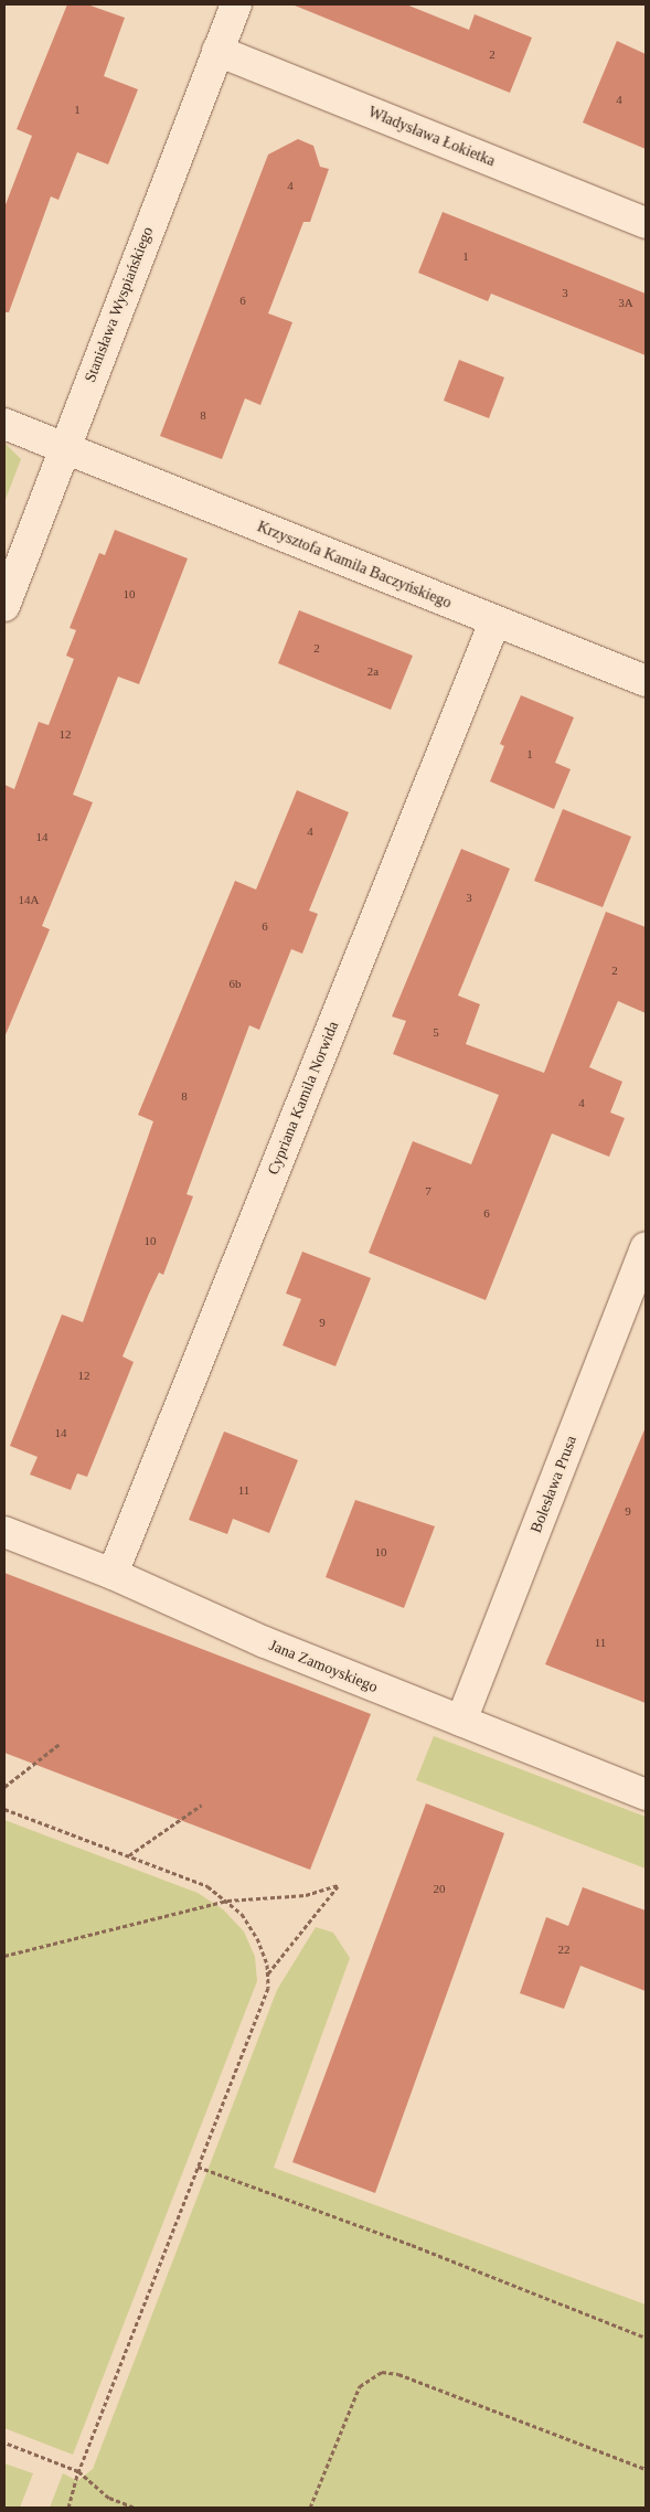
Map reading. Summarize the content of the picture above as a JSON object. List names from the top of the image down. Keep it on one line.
{"streets":{"street":["Władysława Łokietka","Stanisława Wyspiańskiego","Krzysztofa Kamila Baczyńskiego","Cypriana Kamila Norwida","Bolesława Prusa","Jana Zamoyskiego"]},"crossings":[["Władysława Łokietka","Stanisława Wyspiańskiego"],["Stanisława Wyspiańskiego","Krzysztofa Kamila Baczyńskiego"],["Krzysztofa Kamila Baczyńskiego","Cypriana Kamila Norwida"],["Cypriana Kamila Norwida","Jana Zamoyskiego"],["Bolesława Prusa","Jana Zamoyskiego"]],"house_numbers":["2","4","1","4","1","3","6","3A","8","10","2","2a","12","1","4","14","3","14A","6","2","6b","5","8","4","7","6","10","9","12","14","11","9","10","11","20","22"]}
